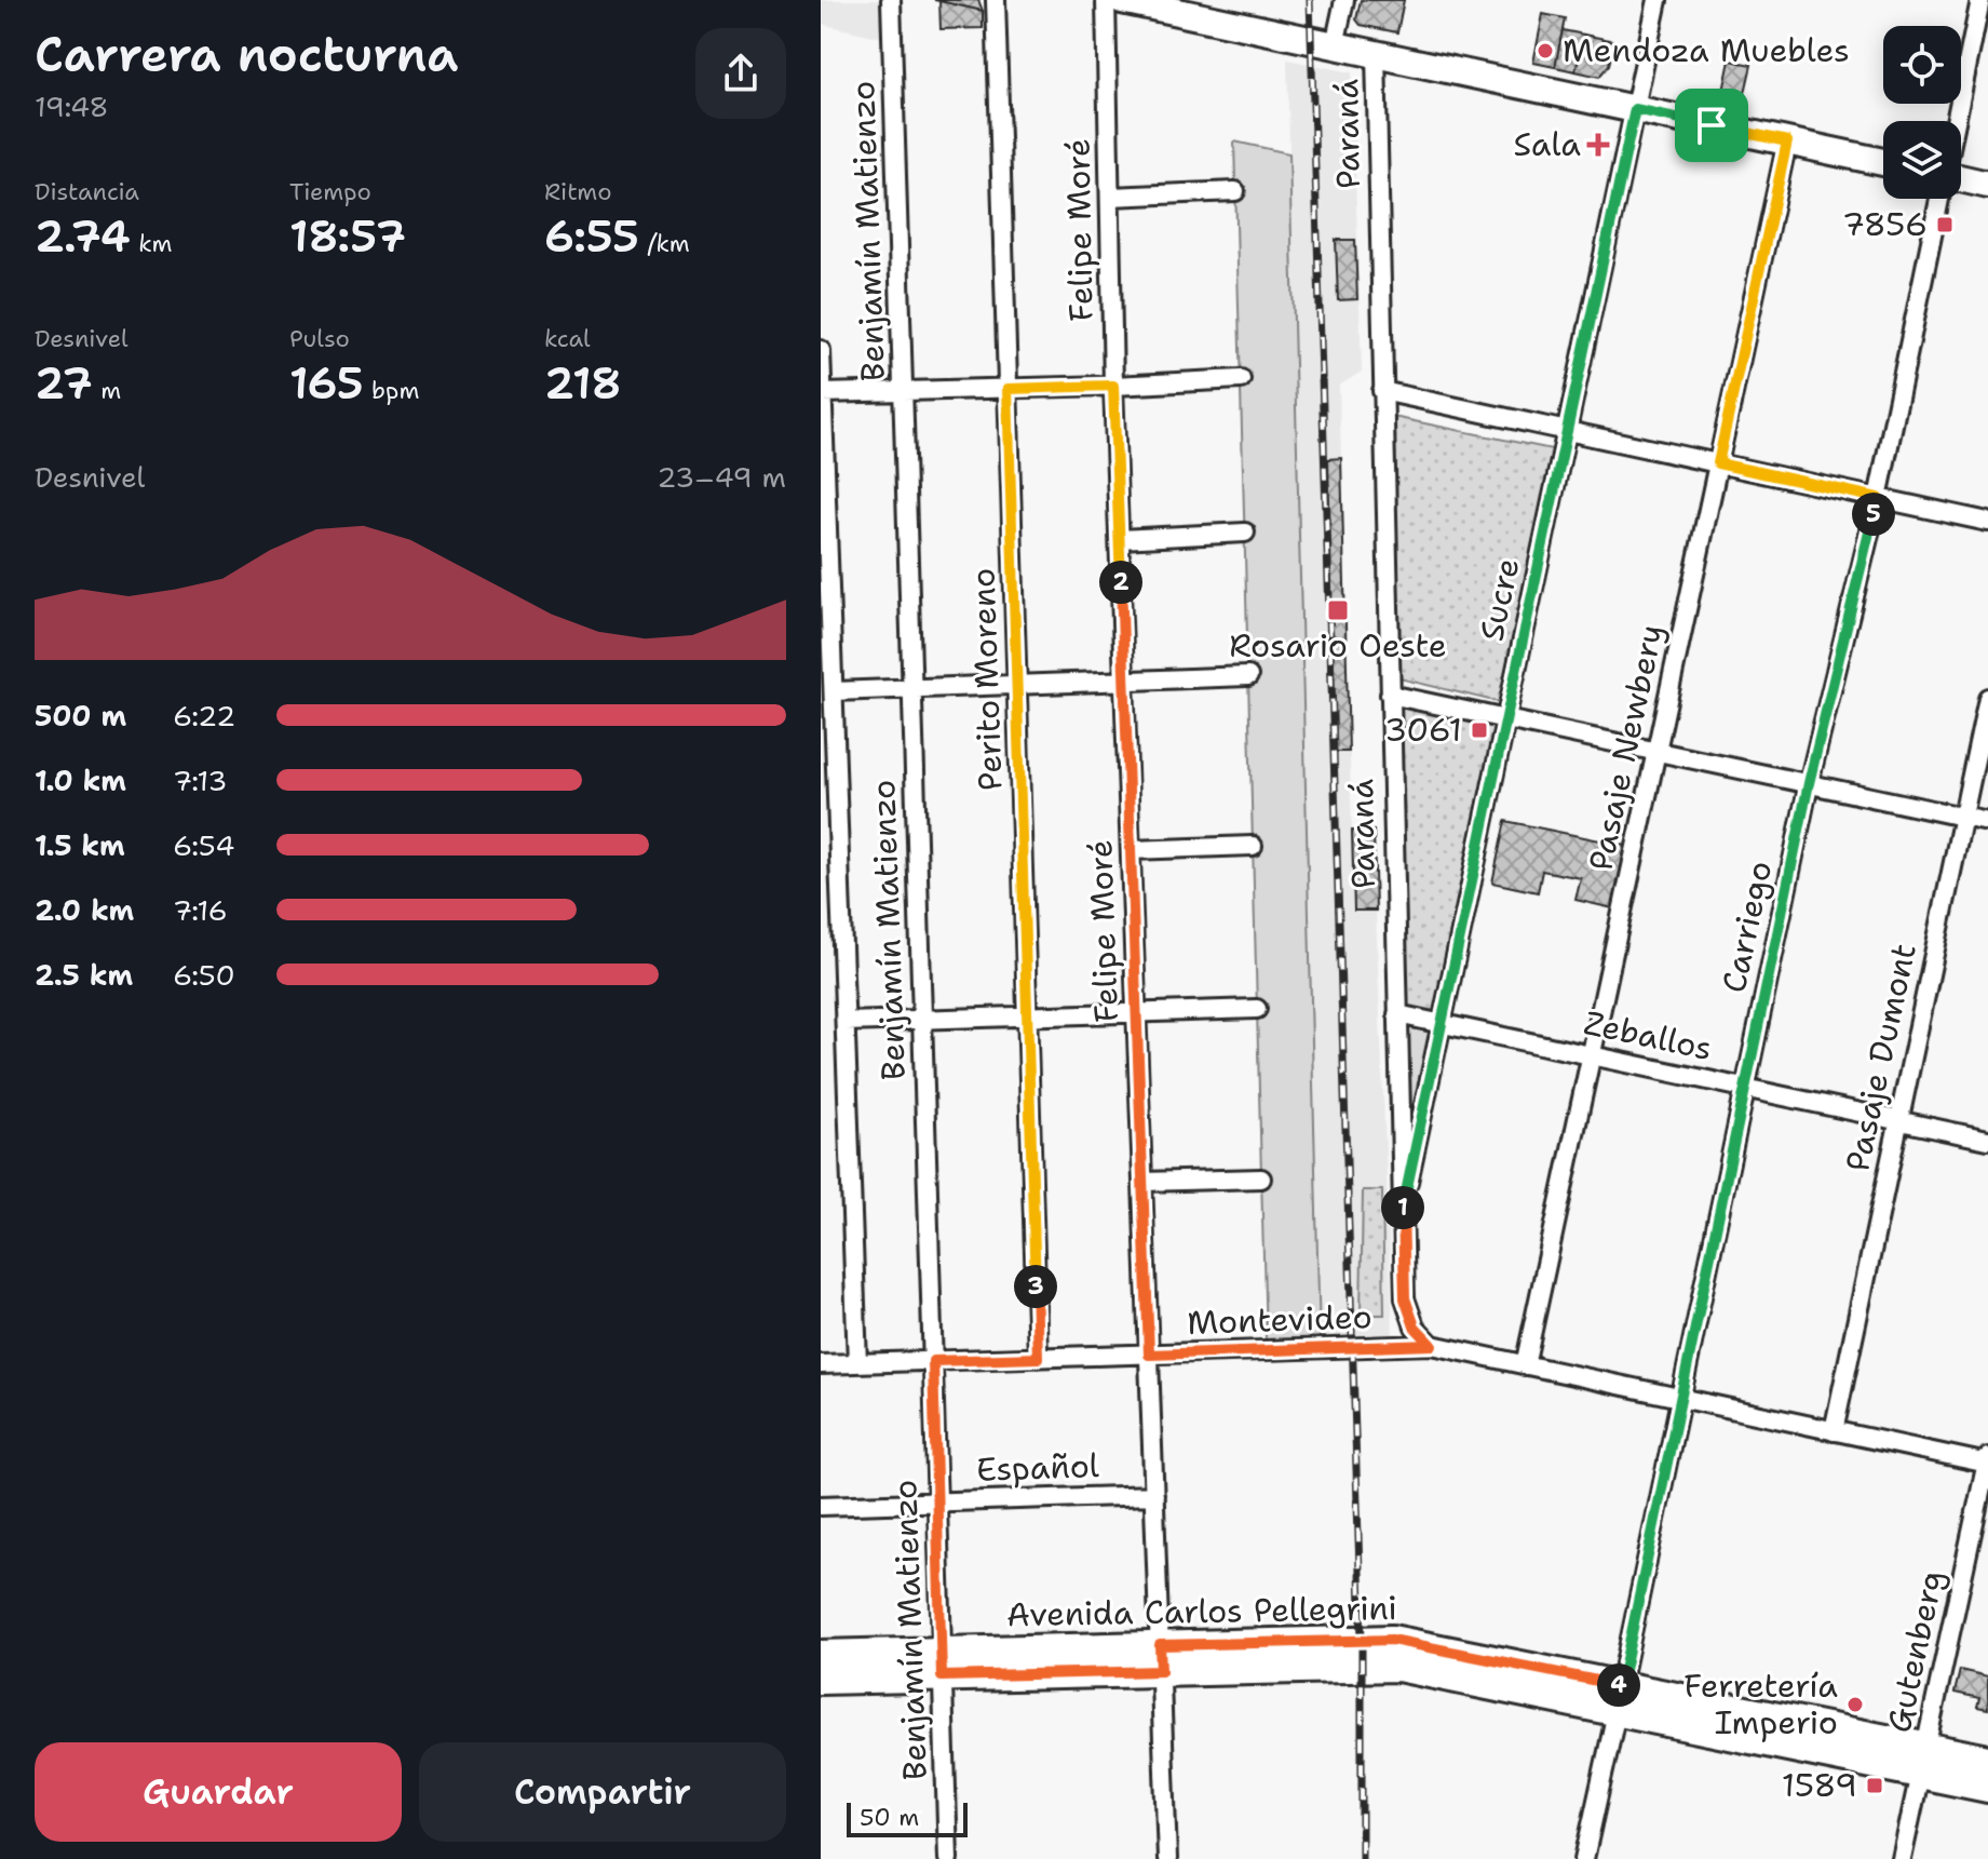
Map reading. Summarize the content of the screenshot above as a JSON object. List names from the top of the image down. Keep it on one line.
{"streets":{"main road":["Avenida Carlos Pellegrini"],"street":["Paraná","Felipe Moré","Benjamín Matienzo","Sucre","Perito Moreno","Pasaje Newbery","Carriego","Zeballos","Pasaje Dumont","Montevideo","Español","Gutenberg"]},"crossings":[["Paraná","Sucre"],["Paraná","Zeballos"],["Paraná","Montevideo"],["Felipe Moré","Montevideo"],["Felipe Moré","Español"],["Felipe Moré","Avenida Carlos Pellegrini"],["Benjamín Matienzo","Montevideo"],["Benjamín Matienzo","Español"],["Benjamín Matienzo","Avenida Carlos Pellegrini"],["Sucre","Zeballos"],["Perito Moreno","Montevideo"],["Pasaje Newbery","Zeballos"],["Pasaje Newbery","Montevideo"],["Carriego","Zeballos"],["Carriego","Montevideo"],["Carriego","Avenida Carlos Pellegrini"],["Zeballos","Pasaje Dumont"],["Pasaje Dumont","Montevideo"],["Montevideo","Gutenberg"],["Avenida Carlos Pellegrini","Gutenberg"]],"places":{"other":["Mendoza Muebles","Ferretería Imperio"],"health":["Sala"],"transit":["7856","Rosario Oeste","3061","1589"]},"scale_bar":"50 m","page":{"heading":["Carrera nocturna","19:48"],"stats":[["Distancia","2.74 km"],["Tiempo","18:57"],["Ritmo","6:55 /km"],["Desnivel","27 m"],["Pulso","165 bpm"],["kcal","218"]],"chart":["Desnivel","23–49 m"],"pins":["5","2","1","3","4"],"list":[{"name":"500 m","note":"6:22"},{"name":"1.0 km","note":"7:13"},{"name":"1.5 km","note":"6:54"},{"name":"2.0 km","note":"7:16"},{"name":"2.5 km","note":"6:50"}],"buttons":["Guardar","Compartir"],"scale":"50 m"}}
